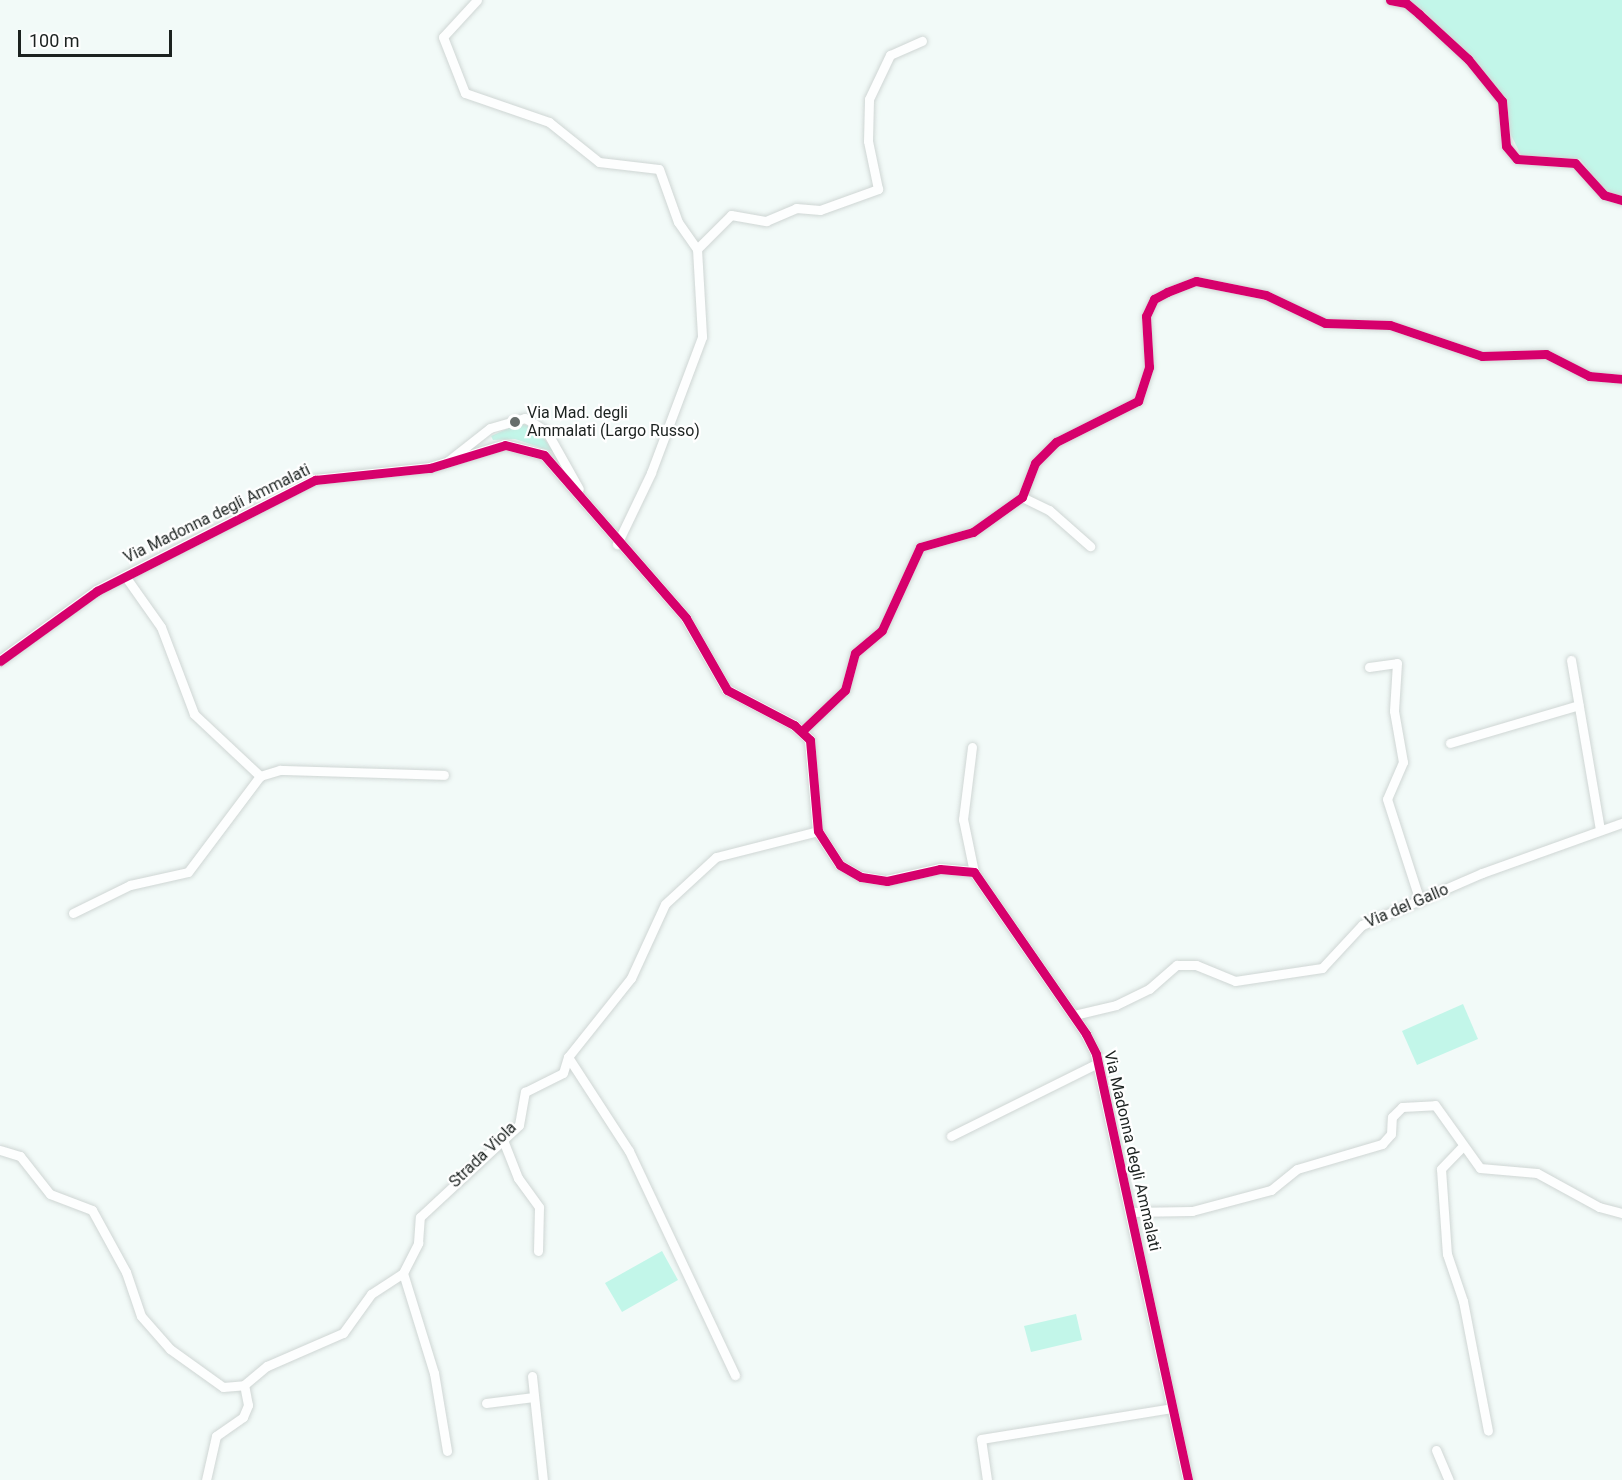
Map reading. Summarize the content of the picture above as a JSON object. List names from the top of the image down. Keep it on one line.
{"streets":{"street":["Via Madonna degli Ammalati","Via del Gallo","Strada Viola"]},"crossings":[["Via Madonna degli Ammalati","Via del Gallo"]],"places":["Via Mad. degli Ammalati (Largo Russo)"],"scale_bar":"100 m"}
